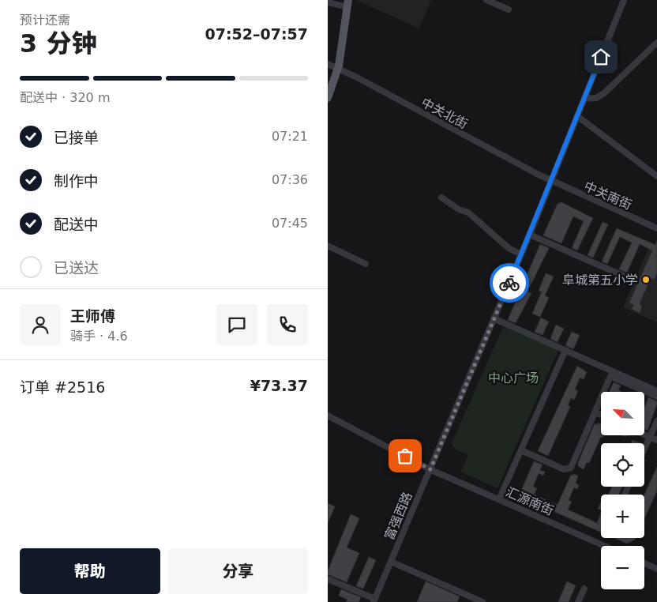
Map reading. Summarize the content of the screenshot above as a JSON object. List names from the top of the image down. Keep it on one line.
{"streets":{"street":["中关北街","中关南街","汇源南街","富强西路"]},"crossings":[["中关北街","中关南街"],["中关北街","富强西路"],["中关南街","富强西路"],["汇源南街","富强西路"]],"parks":["中心广场"],"places":["阜城第五小学"],"north":"top left","page":{"heading":["3 分钟","预计还需","07:52–07:57"],"panel":["王师傅","骑手 · 4.6","订单 #2516","¥73.37"],"bar":"配送中 · 320 m","list":[["已接单","07:21"],["制作中","07:36"],["配送中","07:45"],"已送达"],"map_buttons":["+","−"],"buttons":["帮助","分享"]}}
